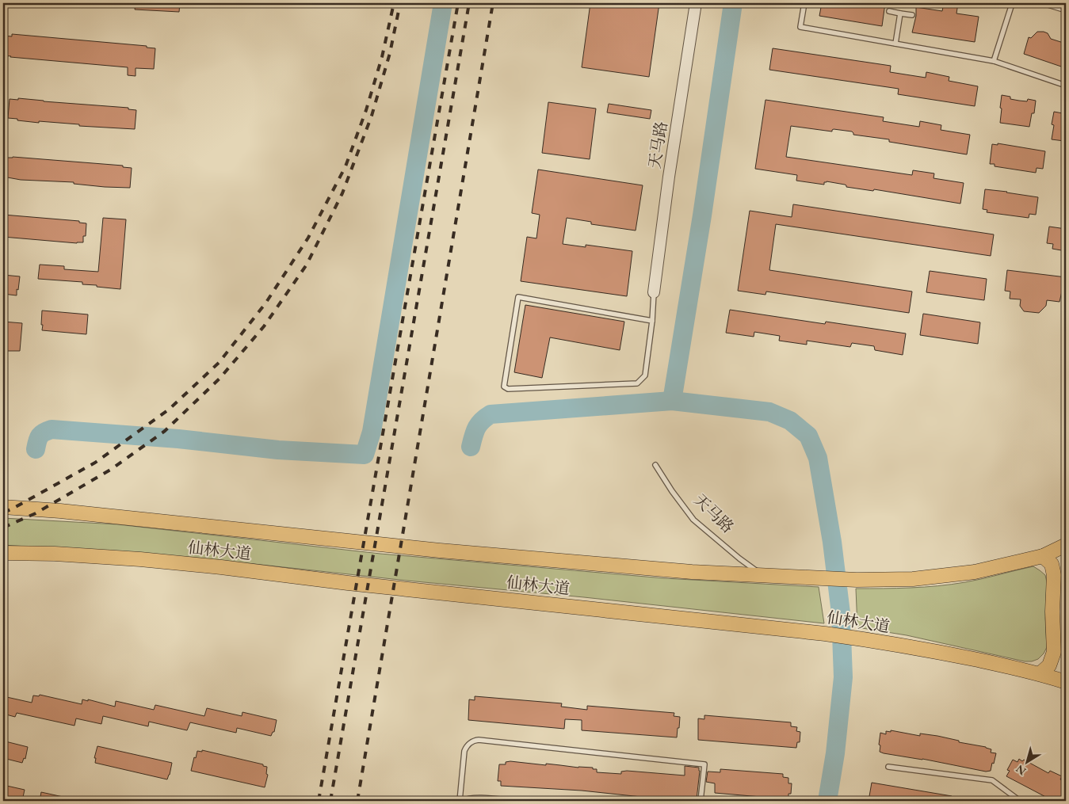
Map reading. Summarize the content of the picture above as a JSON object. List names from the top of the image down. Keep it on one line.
{"streets":{"main road":["仙林大道"],"street":["天马路"]},"crossings":[["天马路","仙林大道"]],"north":"bottom left"}
